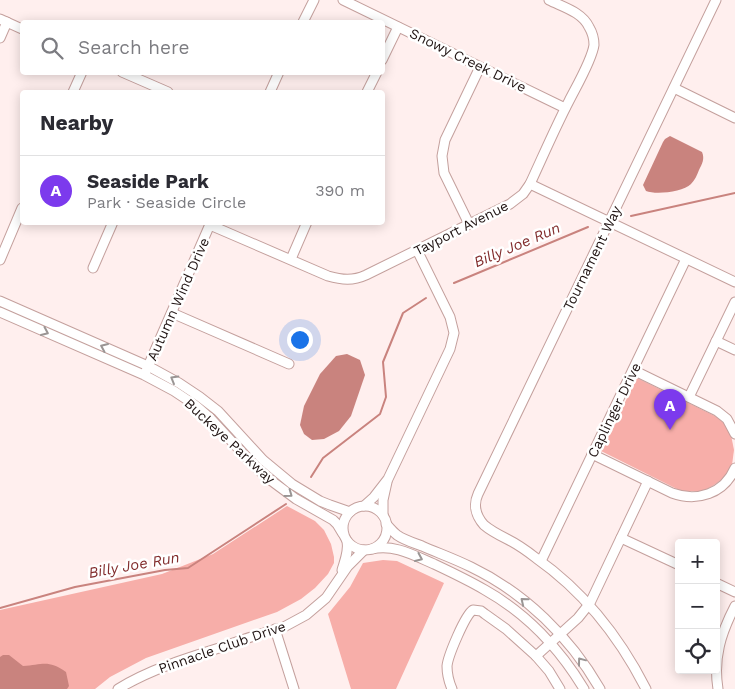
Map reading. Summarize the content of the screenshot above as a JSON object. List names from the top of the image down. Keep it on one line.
{"streets":{"street":["Snowy Creek Drive","Tayport Avenue","Tournament Way","Autumn Wind Drive","Caplinger Drive","Buckeye Parkway","Pinnacle Club Drive"]},"crossings":[["Snowy Creek Drive","Tayport Avenue"],["Tournament Way","Caplinger Drive"],["Autumn Wind Drive","Buckeye Parkway"],["Buckeye Parkway","Pinnacle Club Drive"]],"water":["Billy Joe Run"],"page":{"search":"Search here","heading":"Nearby","list":[{"mark":"A","name":"Seaside Park","note":"Park · Seaside Circle","value":"390 m"}],"pins":"A","map_buttons":["+","−"]}}
